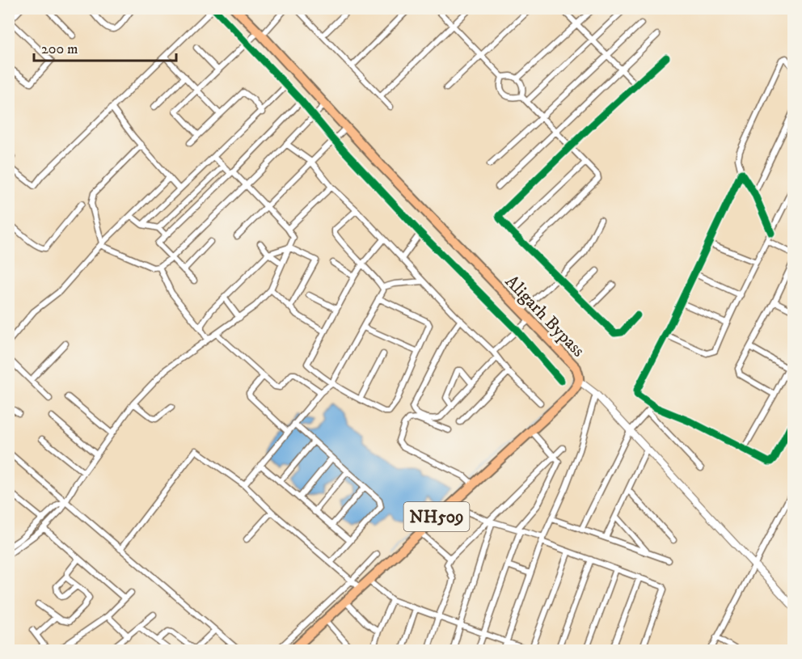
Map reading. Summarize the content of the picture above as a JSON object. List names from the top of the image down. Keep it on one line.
{"streets":{"highway":["Aligarh Bypass","NH509"]},"scale_bar":"200 m"}
